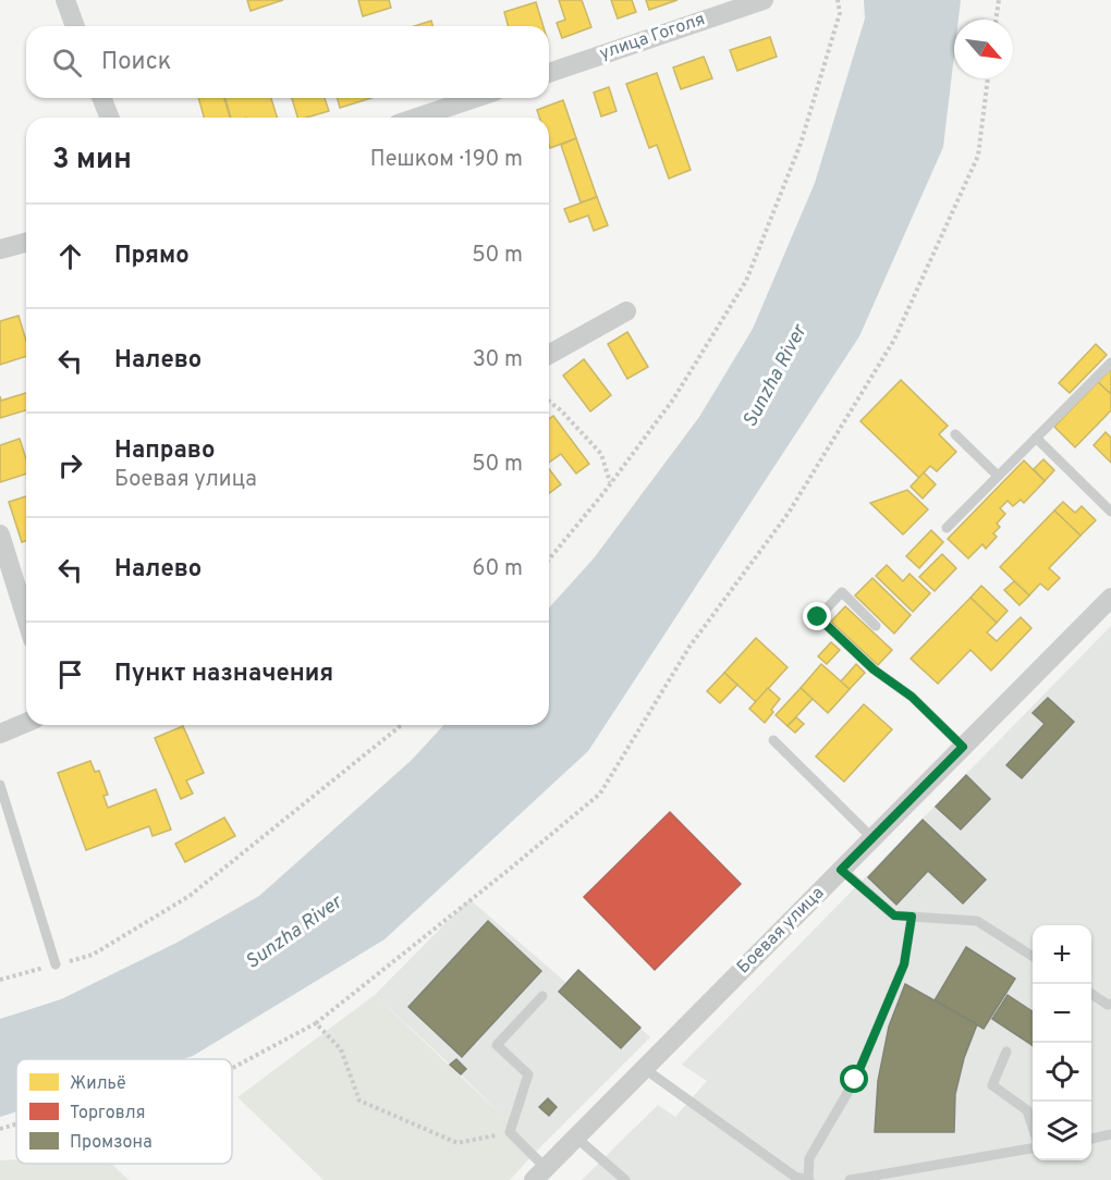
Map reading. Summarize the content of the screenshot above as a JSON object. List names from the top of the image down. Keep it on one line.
{"streets":{"street":["улица Гоголя","Боевая улица"]},"water":["Sunzha River"],"legend":["Жильё","Торговля","Промзона"],"north":"bottom right","page":{"search":"Поиск","heading":["3 мин","Пешком · 190 m"],"list":[["Прямо","50 m"],["Налево","30 m"],["Направо","Боевая улица","50 m"],["Налево","60 m"],"Пункт назначения"],"map_buttons":["+","−"]}}
